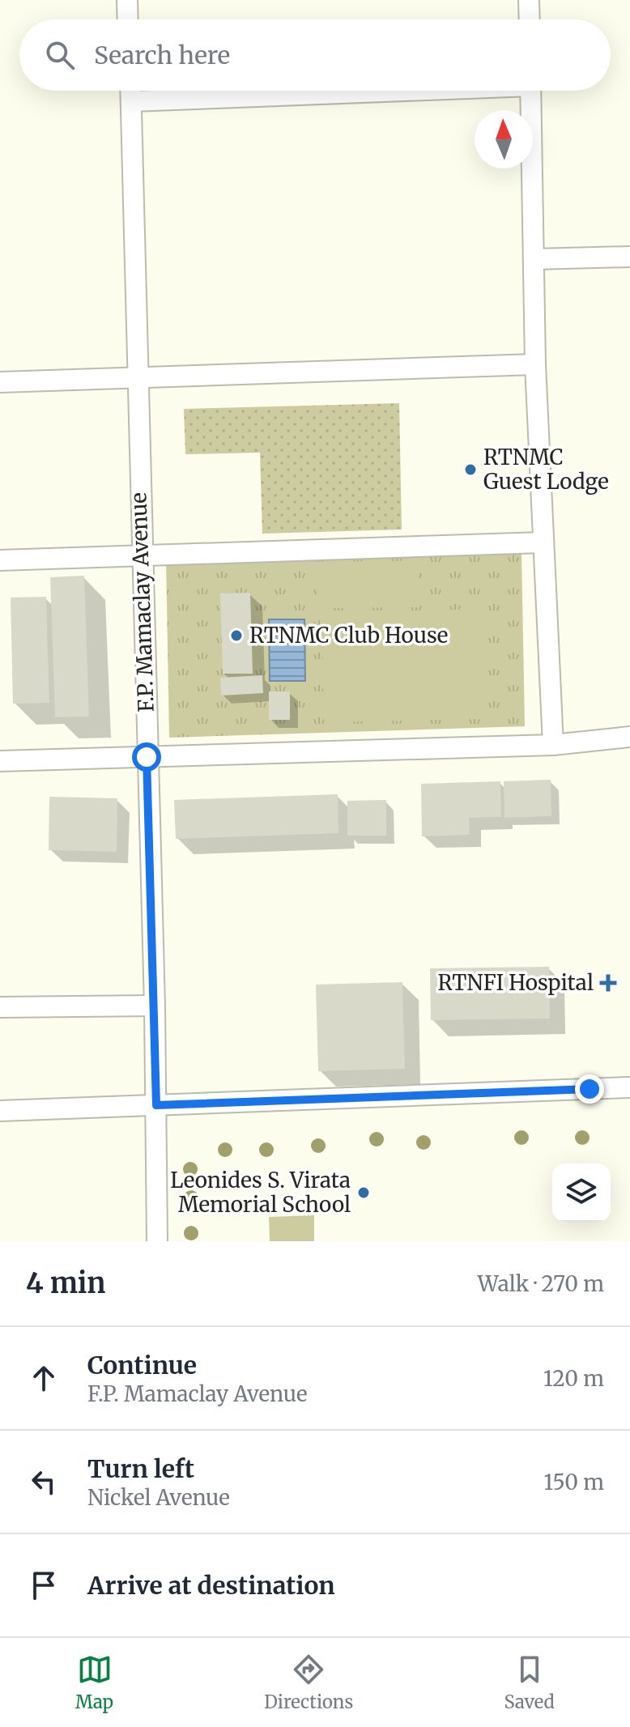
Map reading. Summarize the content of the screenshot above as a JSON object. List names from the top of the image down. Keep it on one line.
{"streets":{"street":["F.P. Mamaclay Avenue"]},"places":{"other":["RTNMC Guest Lodge","RTNMC Club House","Leonides S. Virata Memorial School"],"health":["RTNFI Hospital"]},"north":"top","page":{"search":"Search here","heading":["4 min","Walk · 270 m"],"list":[["Continue","F.P. Mamaclay Avenue","120 m"],["Turn left","Nickel Avenue","150 m"],"Arrive at destination"],"nav":["Map","Directions","Saved"]}}
